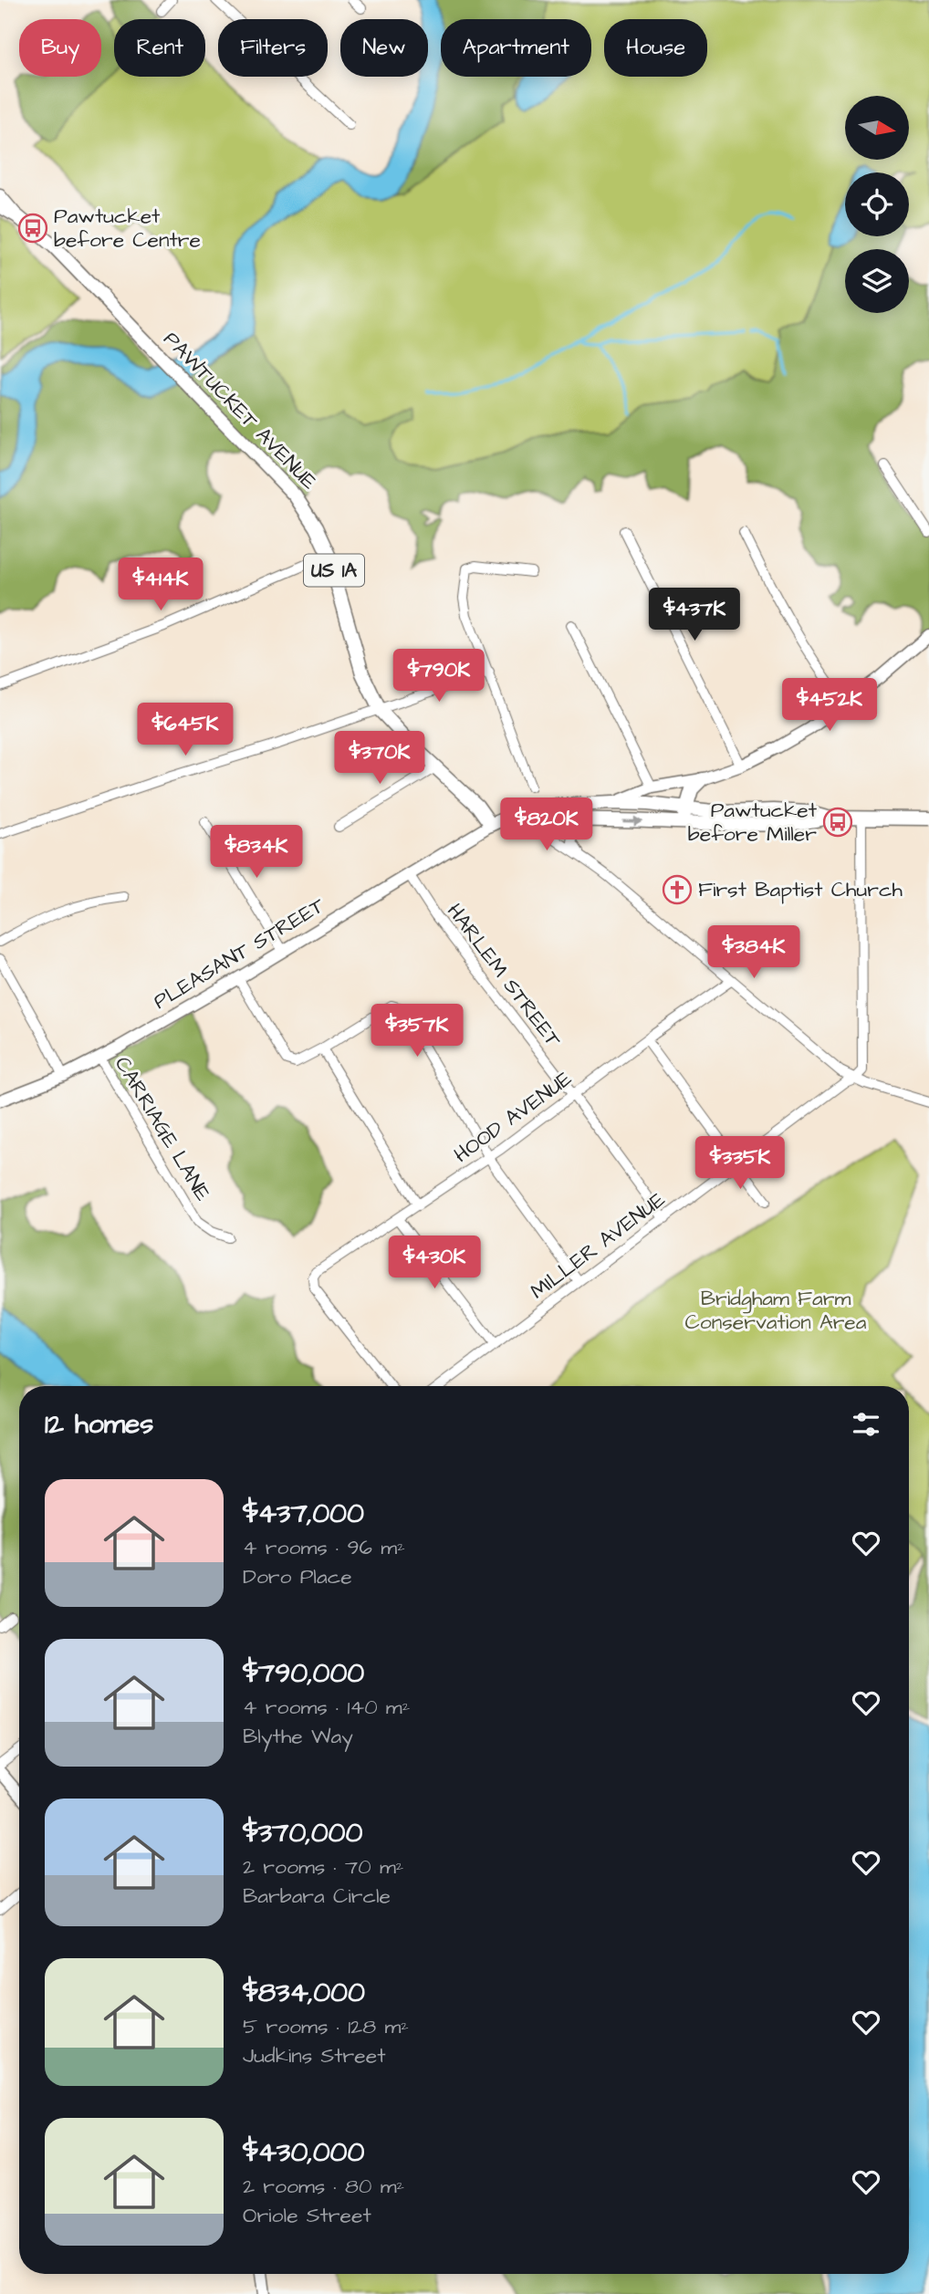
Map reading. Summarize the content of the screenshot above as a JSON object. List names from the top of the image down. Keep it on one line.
{"streets":{"main road":["PAWTUCKET AVENUE","US 1A","PLEASANT STREET"],"street":["HARLEM STREET","HOOD AVENUE","CARRIAGE LANE","MILLER AVENUE"]},"crossings":[["PAWTUCKET AVENUE","PLEASANT STREET"],["PLEASANT STREET","HARLEM STREET"],["PLEASANT STREET","CARRIAGE LANE"],["HARLEM STREET","HOOD AVENUE"],["HARLEM STREET","MILLER AVENUE"]],"parks":["Bridgham Farm Conservation Area"],"places":{"bus stop":["Pawtucket before Centre","Pawtucket before Miller"],"church":["First Baptist Church"]},"north":"right","page":{"chip":["Buy","Rent","Filters","New","Apartment","House"],"price":["$414K","$437K","$790K","$452K","$645K","$370K","$820K","$834K","$384K","$357K","$335K","$430K"],"heading":"12 homes","list":[{"name":"$437,000","note":"4 rooms · 96 m² · Doro Place"},{"name":"$790,000","note":"4 rooms · 140 m² · Blythe Way"},{"name":"$370,000","note":"2 rooms · 70 m² · Barbara Circle"},{"name":"$834,000","note":"5 rooms · 128 m² · Judkins Street"},{"name":"$430,000","note":"2 rooms · 80 m² · Oriole Street"}]}}
